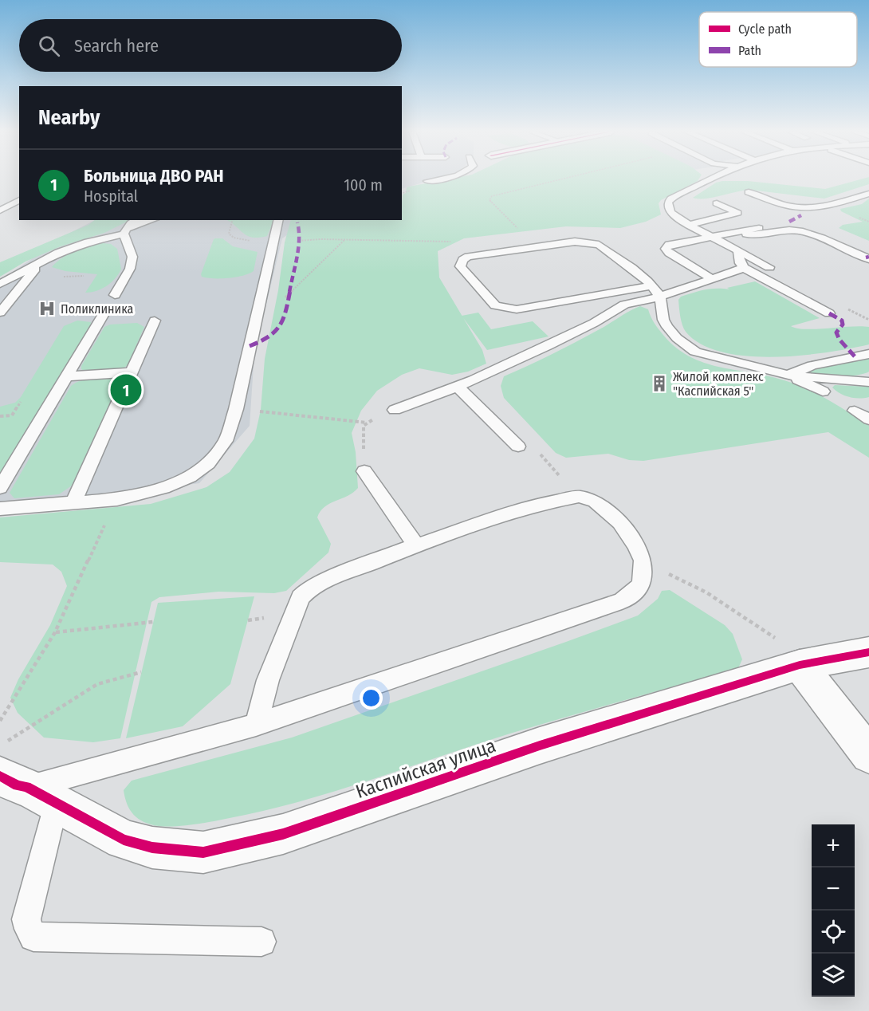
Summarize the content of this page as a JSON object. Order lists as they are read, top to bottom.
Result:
{
  "streets": {
    "street": ["Каспийская улица"]
  },
  "places": {
    "hospital": ["Поликлиника"],
    "building": ["Жилой комплекс \"Каспийская 5\""]
  },
  "legend": ["Cycle path", "Path"],
  "page": {
    "search": "Search here",
    "heading": "Nearby",
    "list": [
      {
        "mark": "1",
        "name": "Больница ДВО РАН",
        "note": "Hospital",
        "value": "100 m"
      }
    ],
    "pins": "1",
    "map_buttons": ["+", "−"]
  }
}
